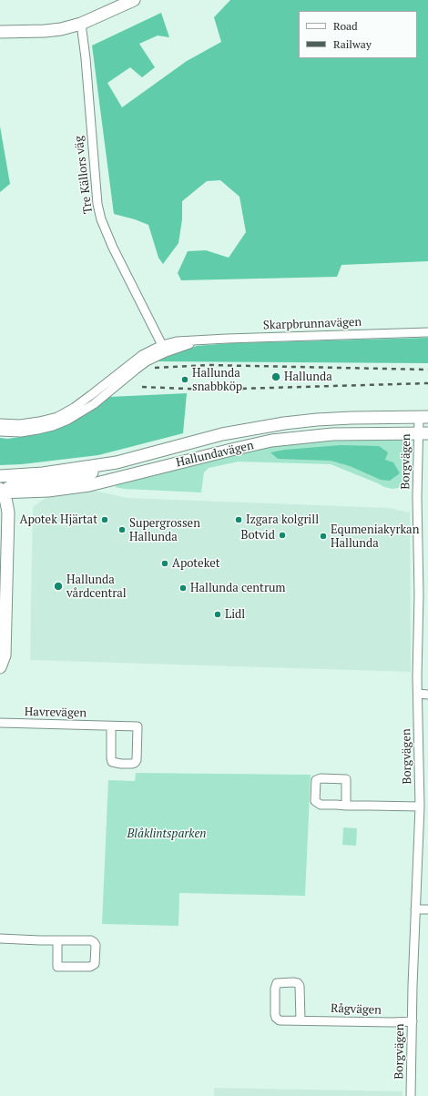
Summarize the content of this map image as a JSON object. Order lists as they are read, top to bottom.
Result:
{
  "streets": {
    "main road": ["Hallundavägen"],
    "street": [
      "Tre Källors väg",
      "Skarpbrunnavägen",
      "Borgvägen",
      "Havrevägen",
      "Rågvägen"
    ]
  },
  "crossings": [
    ["Tre Källors väg", "Skarpbrunnavägen"],
    ["Hallundavägen", "Borgvägen"],
    ["Borgvägen", "Rågvägen"]
  ],
  "parks": ["Blåklintsparken"],
  "places": [
    "Hallunda",
    "Hallunda snabbköp",
    "Apotek Hjärtat",
    "Izgara kolgrill",
    "Supergrossen Hallunda",
    "Botvid",
    "Equmeniakyrkan Hallunda",
    "Apoteket",
    "Hallunda vårdcentral",
    "Hallunda centrum",
    "Lidl"
  ],
  "legend": ["Road", "Railway"]
}
